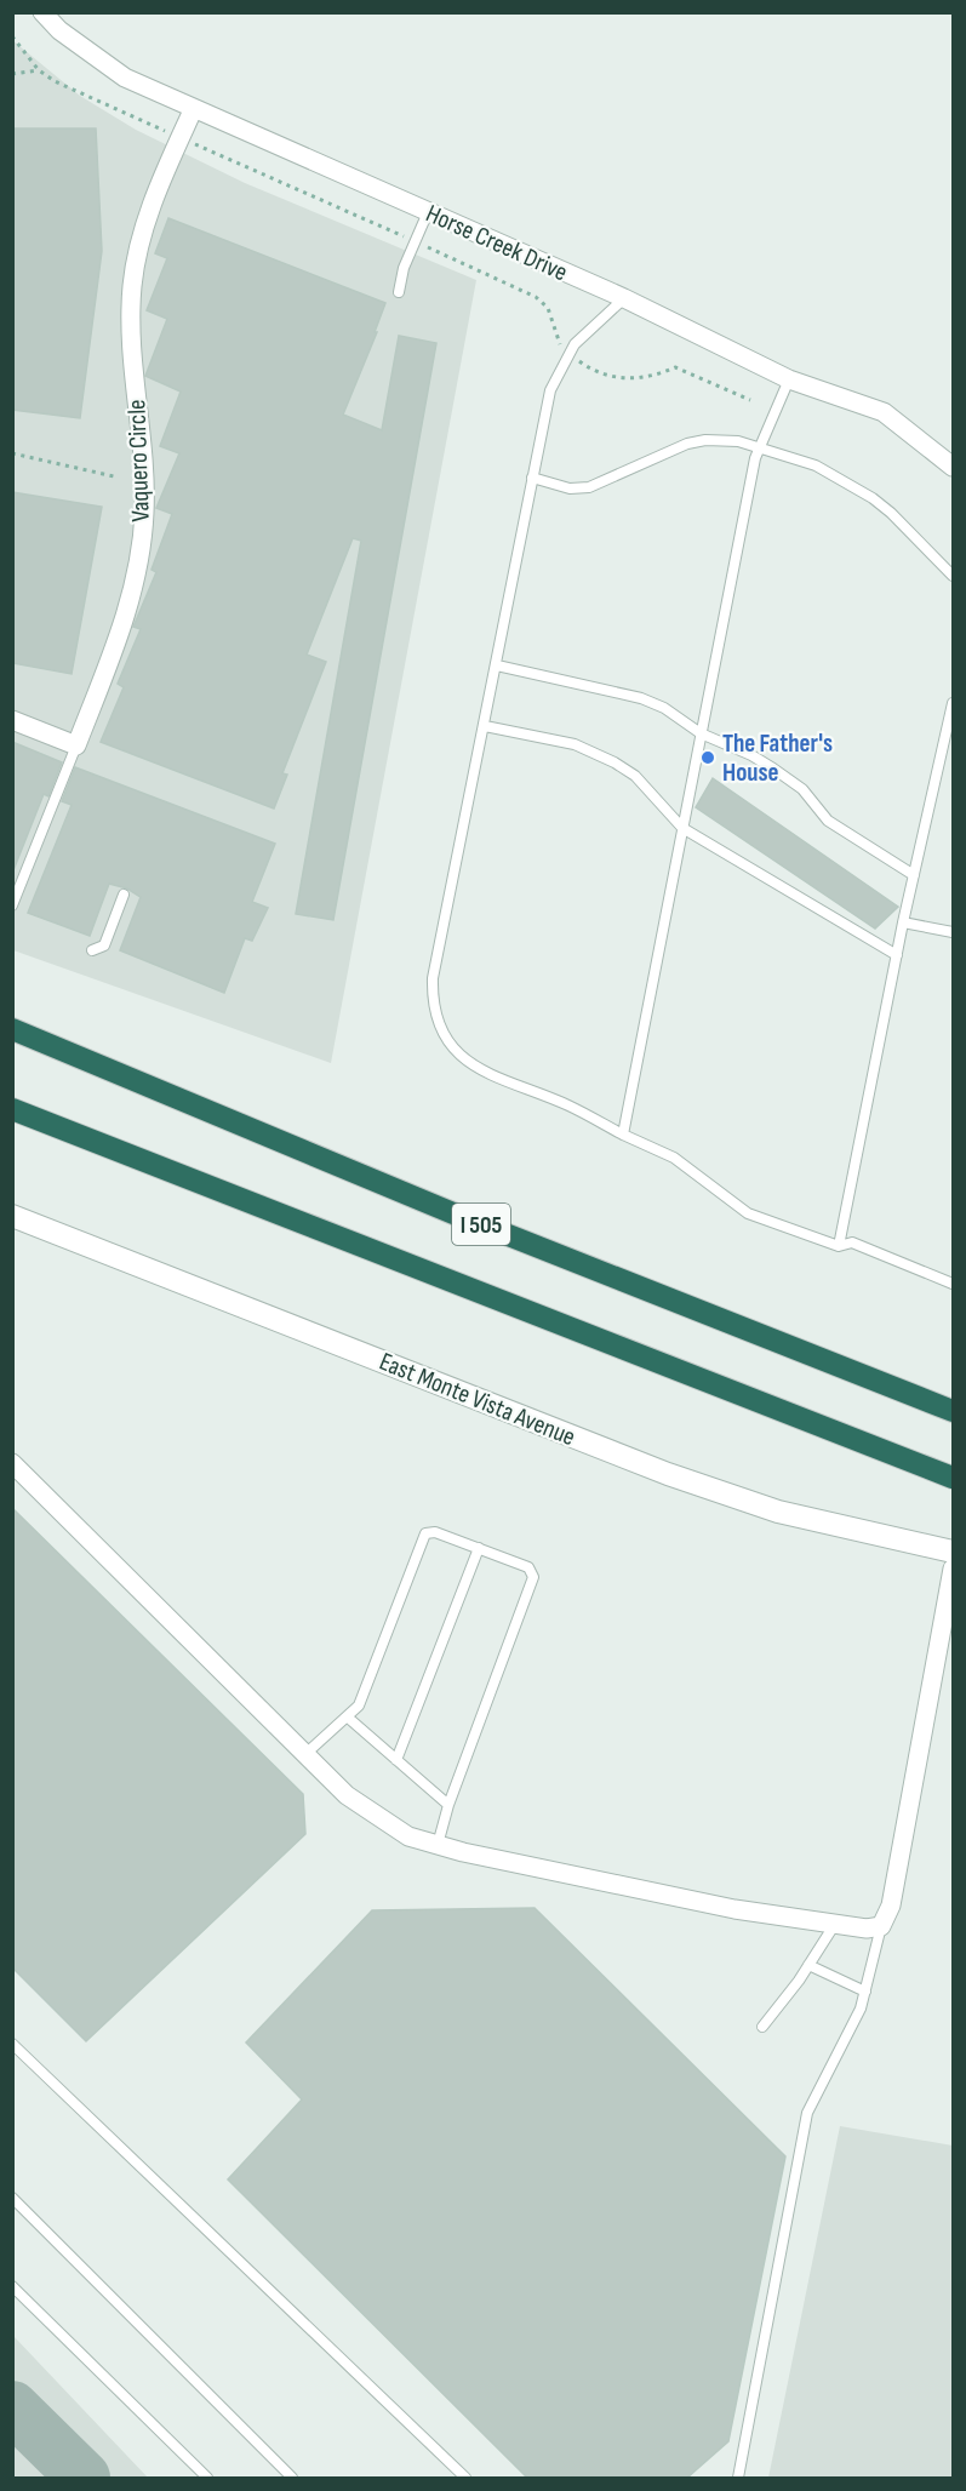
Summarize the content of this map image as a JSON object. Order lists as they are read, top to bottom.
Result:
{
  "streets": {
    "highway": ["I 505"],
    "street": ["Horse Creek Drive", "Vaquero Circle", "East Monte Vista Avenue"]
  },
  "crossings": [
    ["Horse Creek Drive", "Vaquero Circle"]
  ],
  "places": ["The Father's House"]
}
